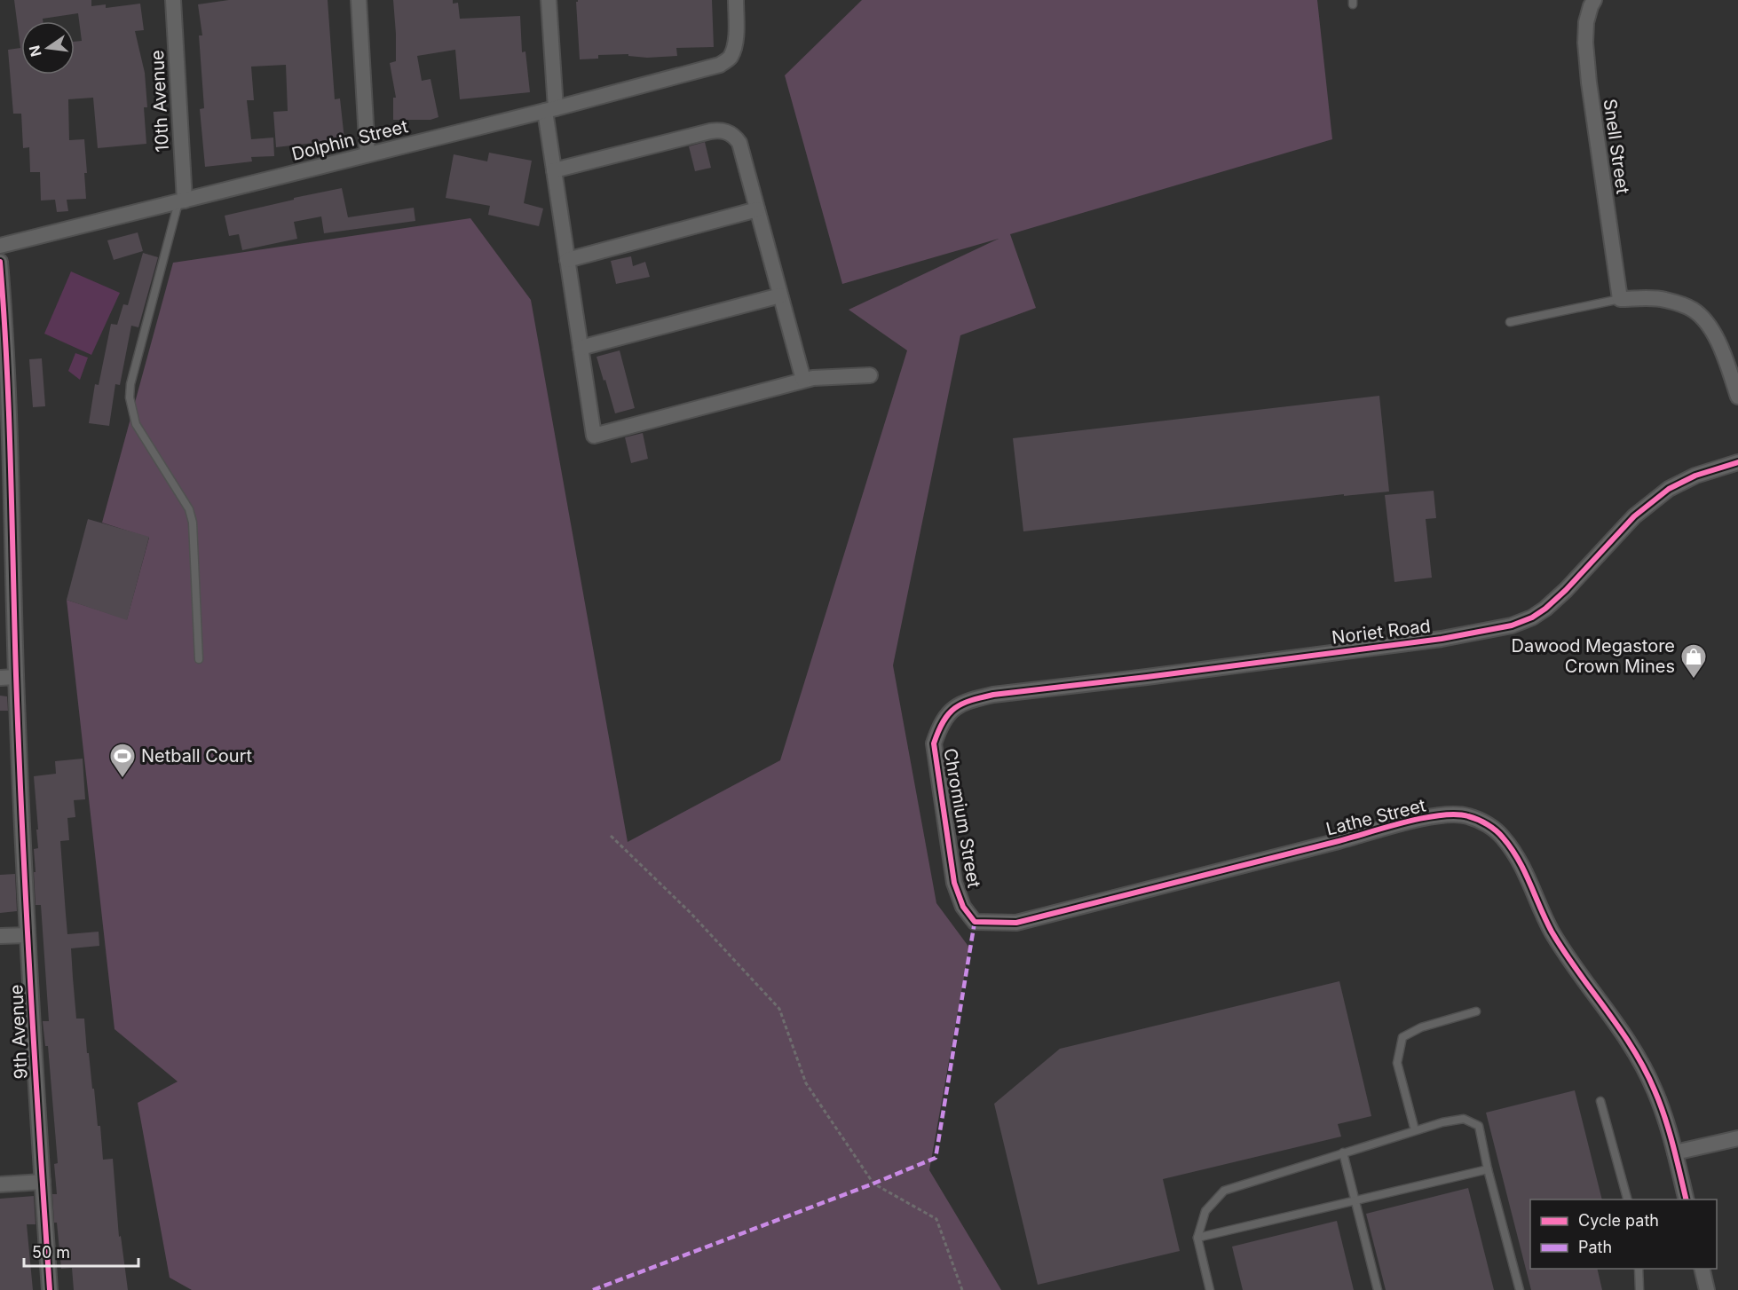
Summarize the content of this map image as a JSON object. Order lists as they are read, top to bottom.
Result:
{
  "streets": {
    "street": [
      "10th Avenue",
      "Dolphin Street",
      "Snell Street",
      "Noriet Road",
      "Lathe Street",
      "Chromium Street",
      "9th Avenue"
    ]
  },
  "crossings": [
    ["10th Avenue", "Dolphin Street"],
    ["Noriet Road", "Chromium Street"],
    ["Lathe Street", "Chromium Street"]
  ],
  "places": {
    "shop": ["Dawood Megastore Crown Mines"],
    "sports": ["Netball Court"]
  },
  "legend": ["Cycle path", "Path"],
  "scale_bar": "50 m",
  "north": "left"
}
